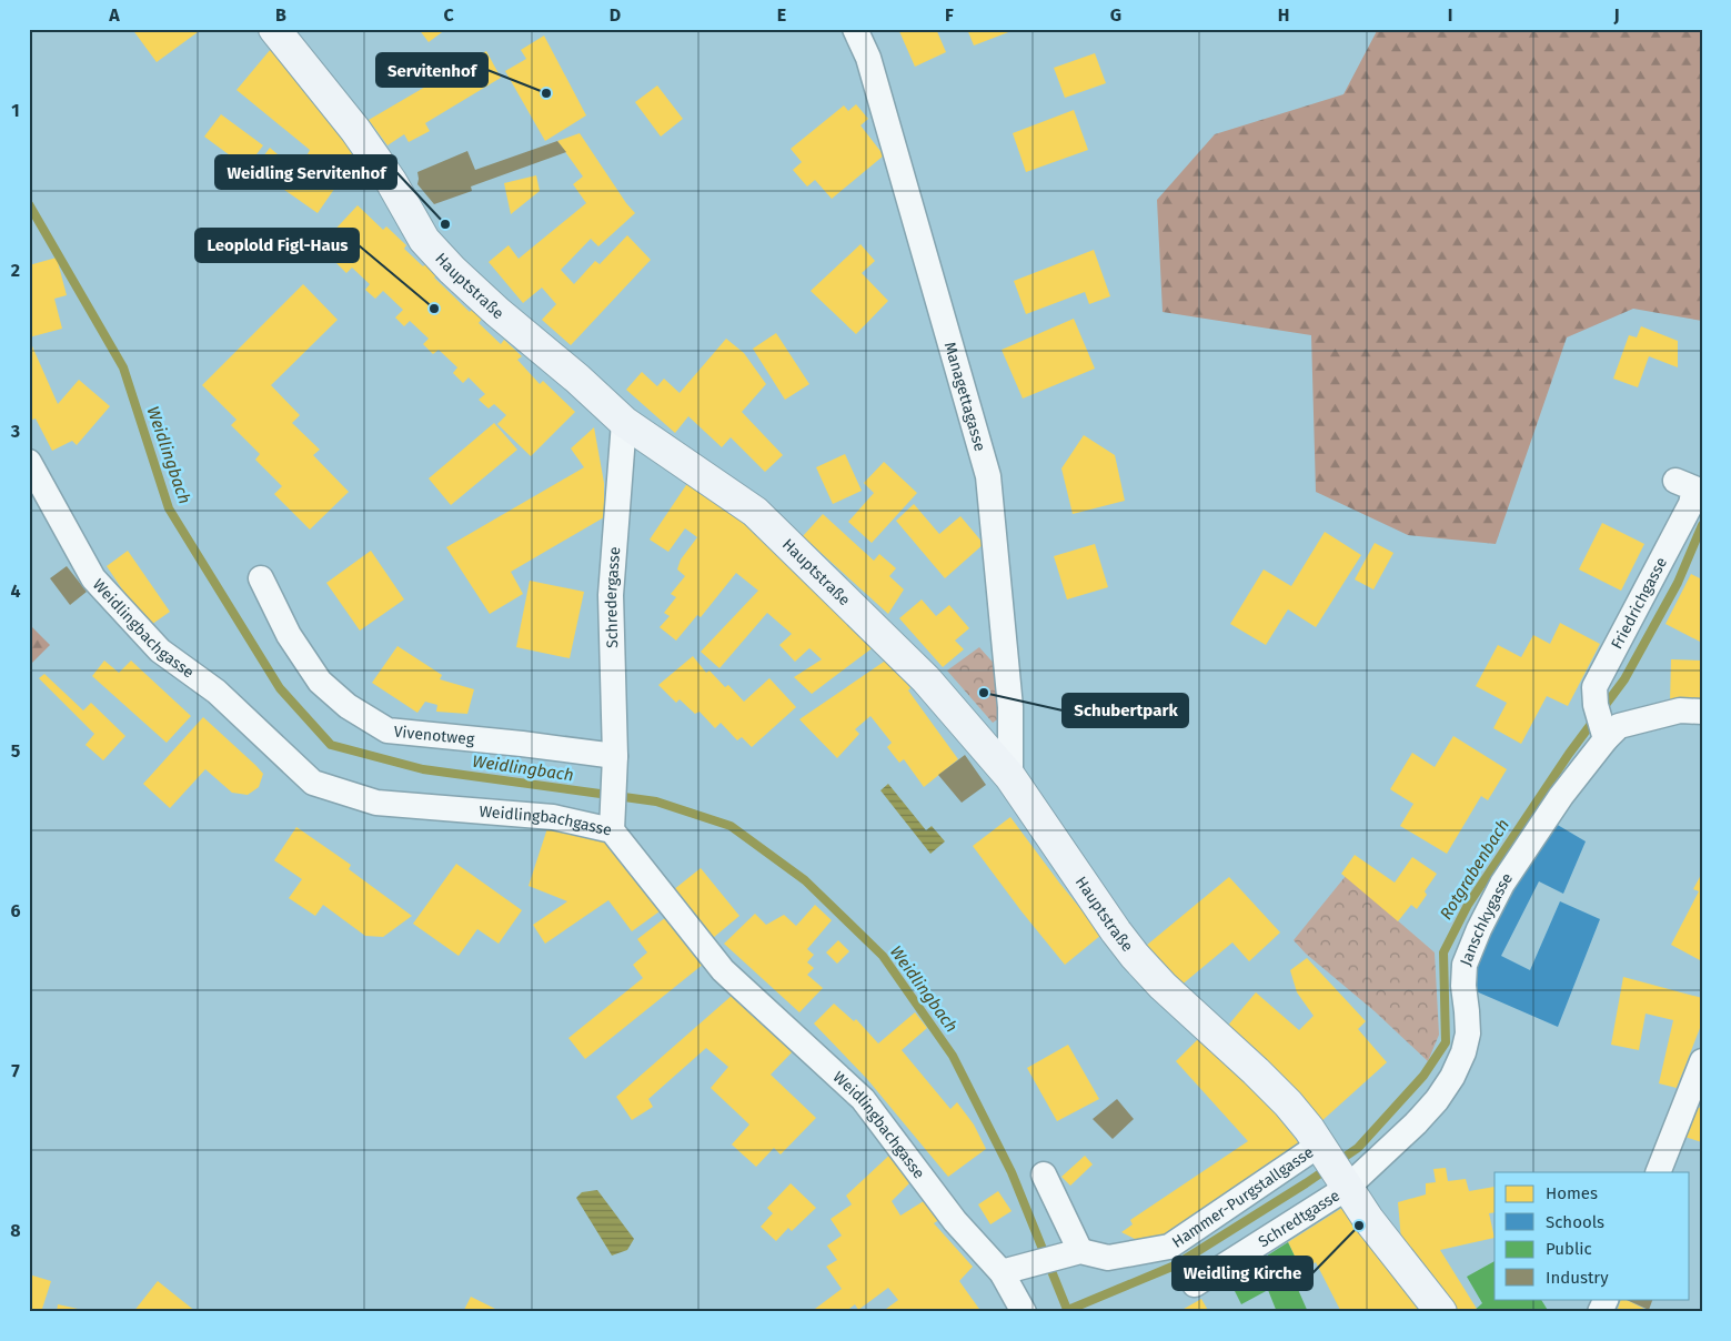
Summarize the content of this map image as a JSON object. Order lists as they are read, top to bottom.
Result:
{
  "streets": {
    "main road": ["Hauptstraße"],
    "street": [
      "Managettagasse",
      "Schredergasse",
      "Friedrichgasse",
      "Weidlingbachgasse",
      "Vivenotweg",
      "Janschkygasse",
      "Hammer-Purgstallgasse",
      "Schredtgasse"
    ]
  },
  "crossings": [
    ["Hauptstraße", "Managettagasse"],
    ["Hauptstraße", "Schredergasse"],
    ["Hauptstraße", "Janschkygasse"],
    ["Hauptstraße", "Hammer-Purgstallgasse"],
    ["Hauptstraße", "Schredtgasse"],
    ["Schredergasse", "Weidlingbachgasse"],
    ["Schredergasse", "Vivenotweg"],
    ["Friedrichgasse", "Janschkygasse"],
    ["Janschkygasse", "Hammer-Purgstallgasse"],
    ["Janschkygasse", "Schredtgasse"],
    ["Hammer-Purgstallgasse", "Schredtgasse"]
  ],
  "water": ["Weidlingbach", "Rotgrabenbach"],
  "places": [
    "Servitenhof",
    "Weidling Servitenhof",
    "Leoplold Figl-Haus",
    "Schubertpark",
    "Weidling Kirche"
  ],
  "legend": [
    "Homes",
    "Schools",
    "Public",
    "Industry"
  ],
  "grid": {
    "columns": [
      "A",
      "B",
      "C",
      "D",
      "E",
      "F",
      "G",
      "H",
      "I",
      "J"
    ],
    "rows": [
      "1",
      "2",
      "3",
      "4",
      "5",
      "6",
      "7",
      "8"
    ]
  }
}
